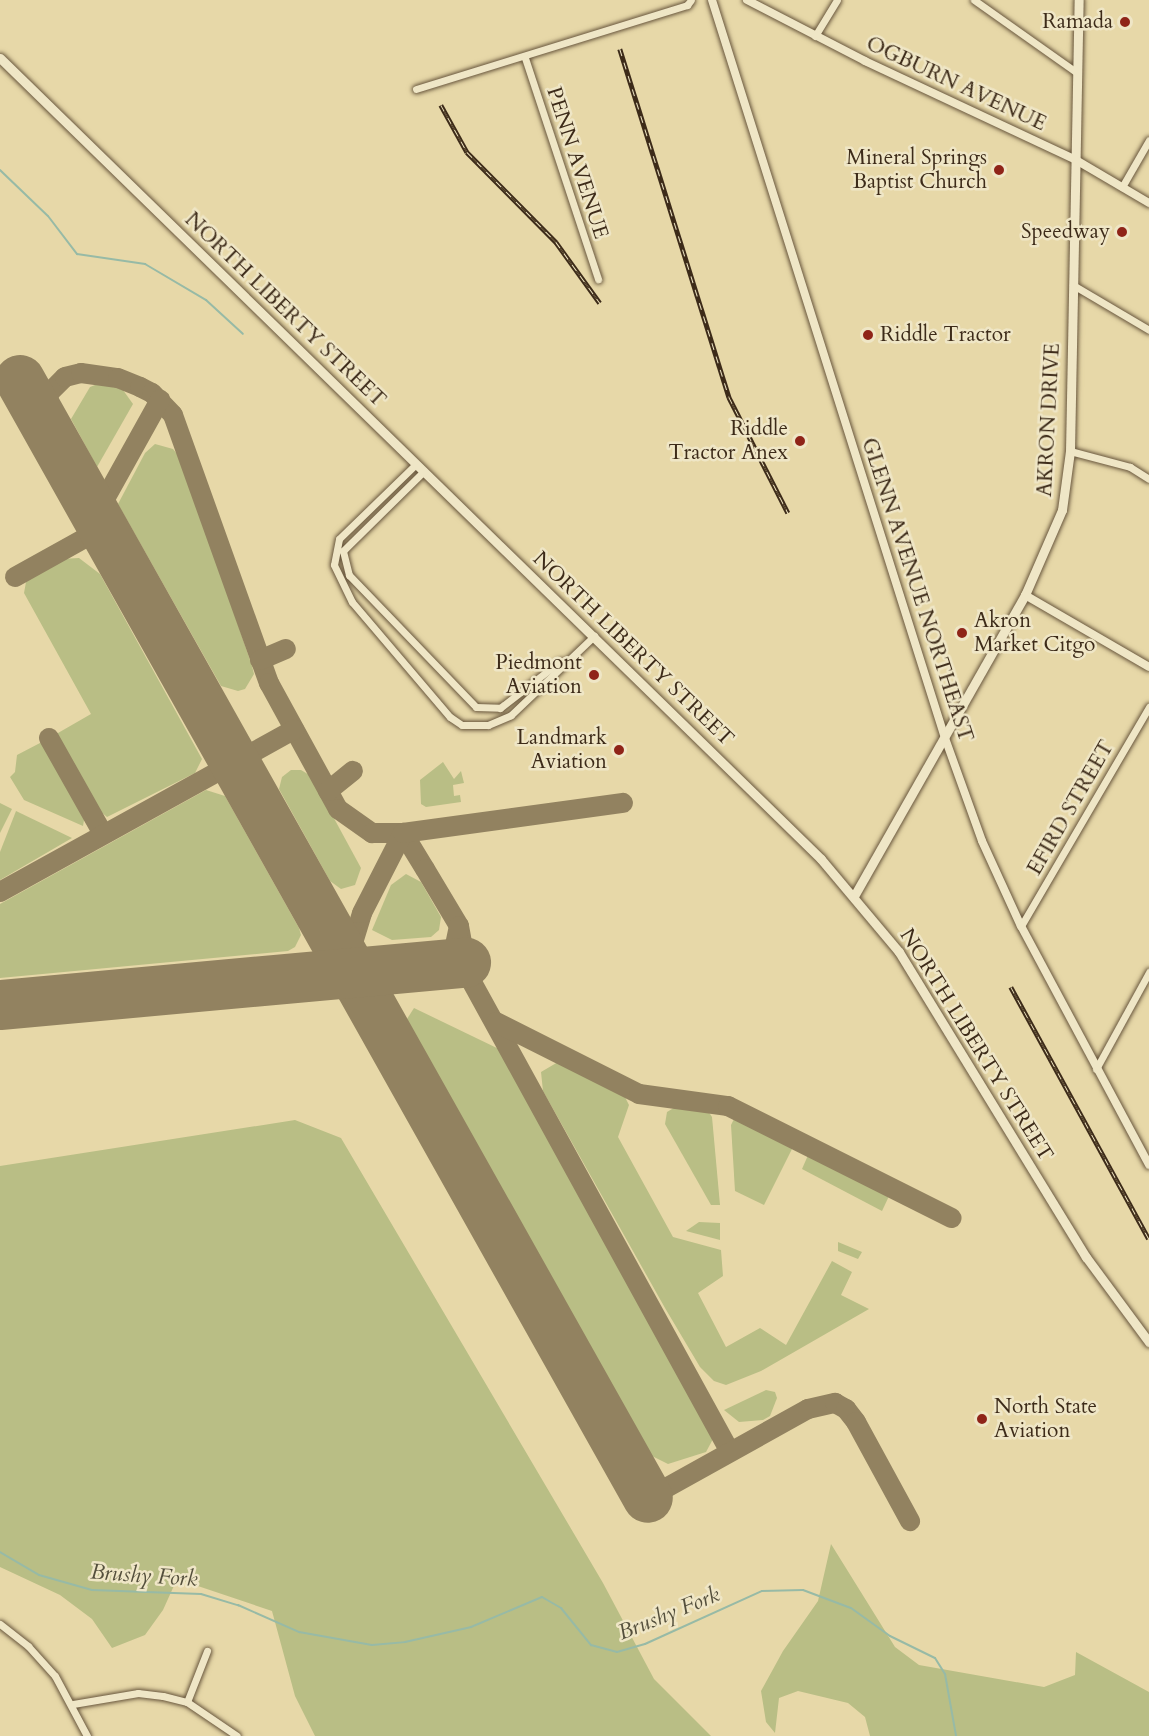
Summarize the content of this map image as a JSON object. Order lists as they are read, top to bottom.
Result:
{
  "streets": {
    "main road": ["NORTH LIBERTY STREET", "AKRON DRIVE"],
    "street": [
      "OGBURN AVENUE",
      "PENN AVENUE",
      "GLENN AVENUE NORTHEAST",
      "EFIRD STREET"
    ]
  },
  "crossings": [
    ["OGBURN AVENUE", "AKRON DRIVE"],
    ["NORTH LIBERTY STREET", "AKRON DRIVE"],
    ["AKRON DRIVE", "GLENN AVENUE NORTHEAST"],
    ["GLENN AVENUE NORTHEAST", "EFIRD STREET"]
  ],
  "water": ["Brushy Fork"],
  "places": [
    "Ramada",
    "Mineral Springs Baptist Church",
    "Speedway",
    "Riddle Tractor",
    "Riddle Tractor Anex",
    "Akron Market Citgo",
    "Piedmont Aviation",
    "Landmark Aviation",
    "North State Aviation"
  ]
}
